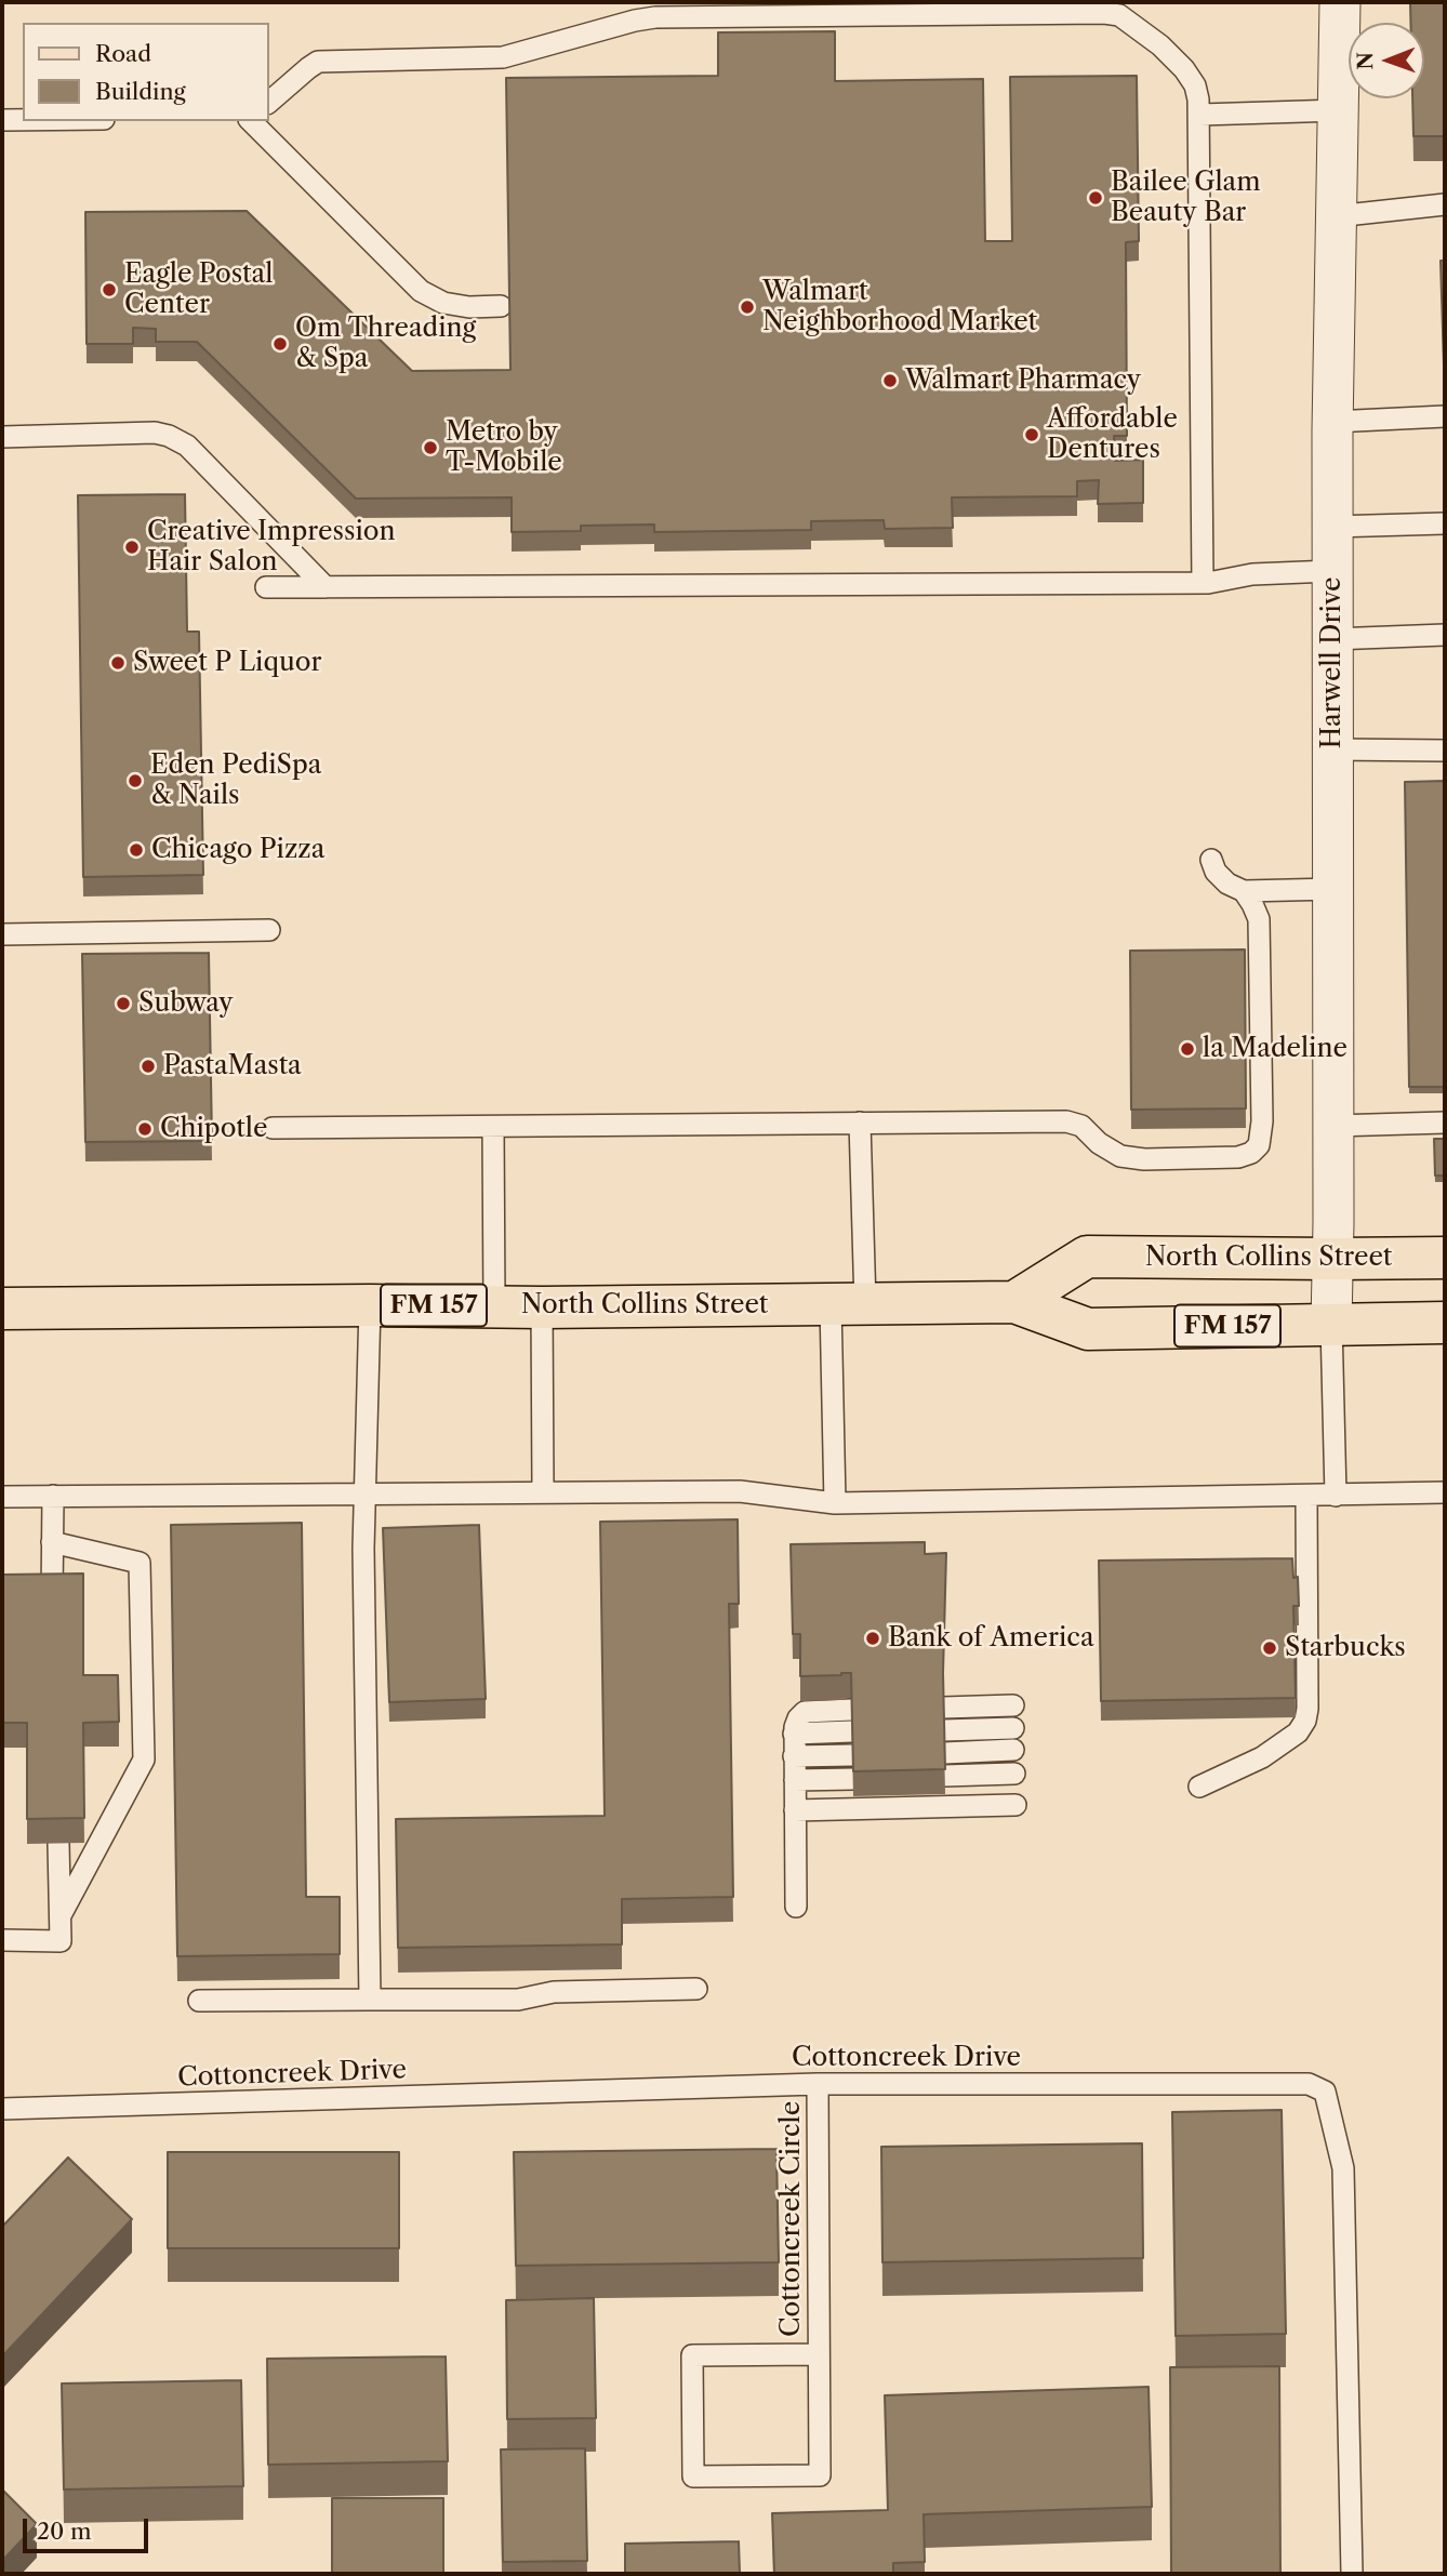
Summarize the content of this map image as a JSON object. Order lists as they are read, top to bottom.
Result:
{
  "streets": {
    "main road": ["North Collins Street", "FM 157"],
    "street": ["Harwell Drive"],
    "lane": ["Cottoncreek Drive", "Cottoncreek Circle"]
  },
  "crossings": [
    ["Harwell Drive", "North Collins Street"],
    ["Cottoncreek Drive", "Cottoncreek Circle"]
  ],
  "places": [
    "Bailee Glam Beauty Bar",
    "Eagle Postal Center",
    "Walmart Neighborhood Market",
    "Om Threading & Spa",
    "Walmart Pharmacy",
    "Affordable Dentures",
    "Metro by T-Mobile",
    "Creative Impression Hair Salon",
    "Sweet P Liquor",
    "Eden PediSpa & Nails",
    "Chicago Pizza",
    "Subway",
    "la Madeline",
    "PastaMasta",
    "Chipotle",
    "Bank of America",
    "Starbucks"
  ],
  "legend": ["Road", "Building"],
  "scale_bar": "20 m",
  "north": "left"
}
